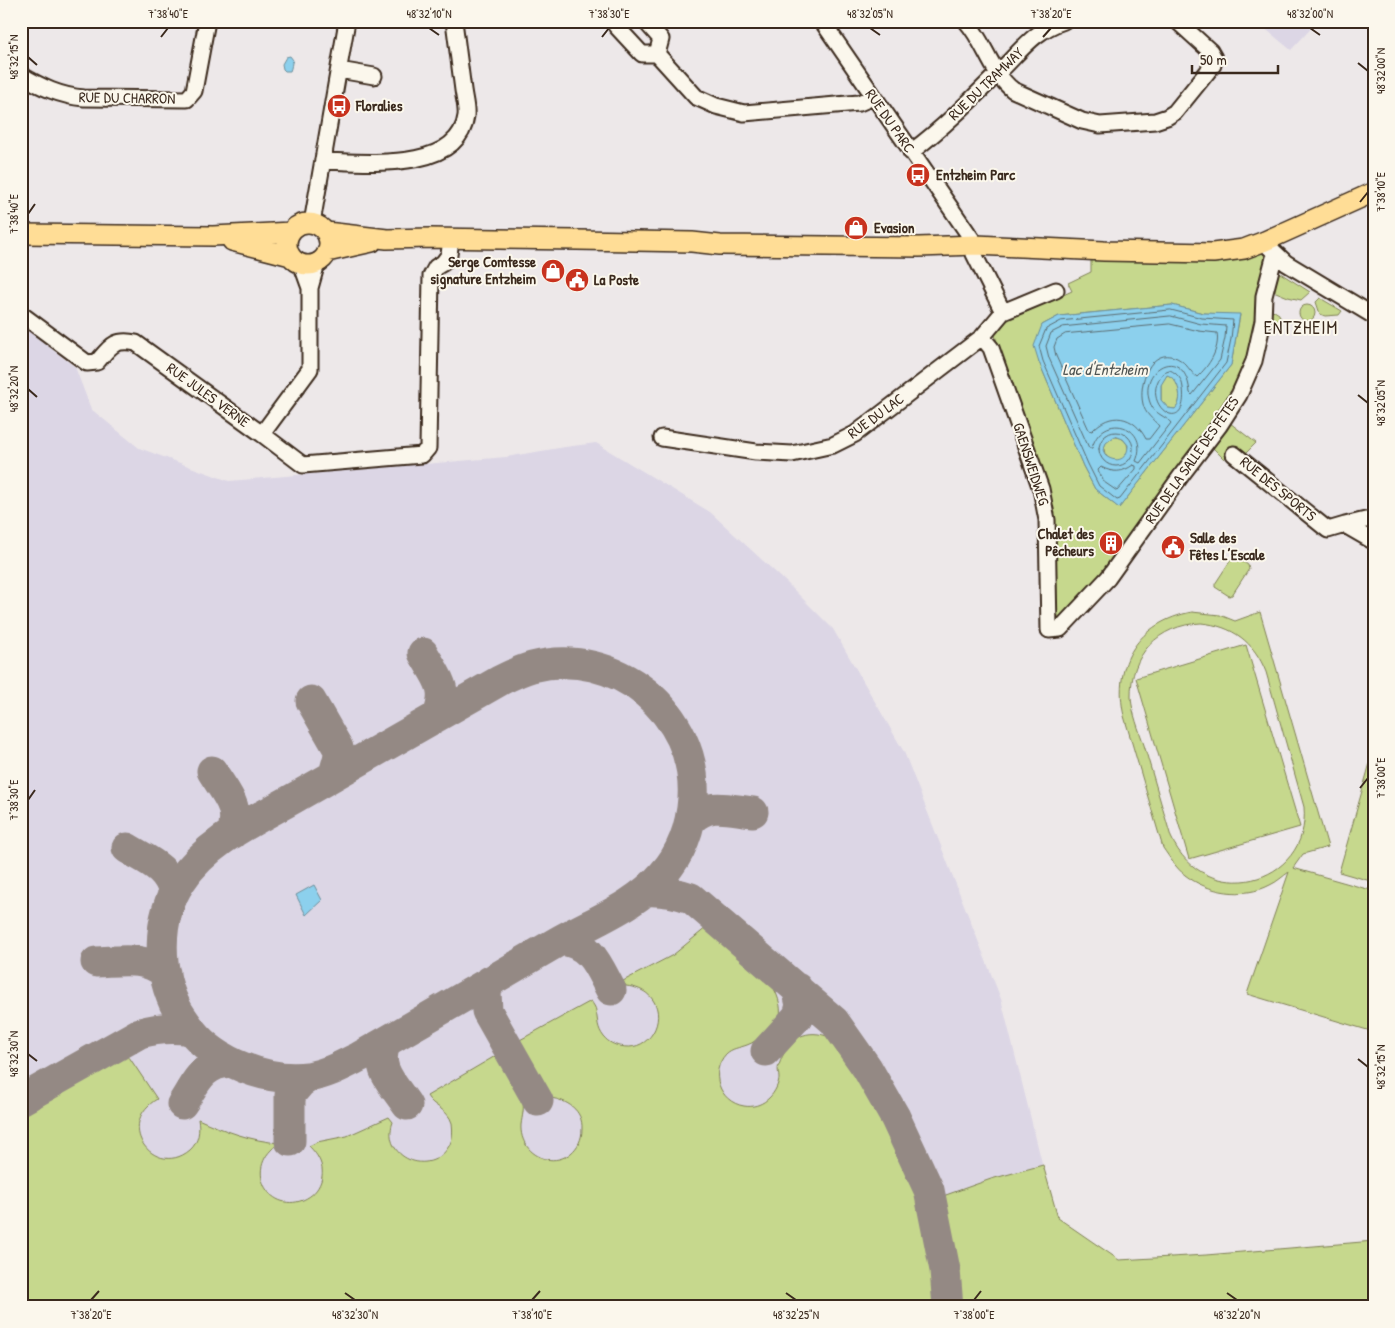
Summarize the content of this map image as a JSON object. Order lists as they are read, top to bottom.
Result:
{
  "streets": {
    "street": [
      "RUE DU TRAMWAY",
      "RUE DU CHARRON",
      "RUE DU PARC",
      "RUE JULES VERNE",
      "RUE DU LAC",
      "RUE DE LA SALLE DES FÊTES",
      "GAENSWEIDWEG",
      "RUE DES SPORTS"
    ]
  },
  "crossings": [
    ["RUE DU TRAMWAY", "RUE DU PARC"],
    ["RUE DU LAC", "GAENSWEIDWEG"],
    ["RUE DE LA SALLE DES FÊTES", "GAENSWEIDWEG"]
  ],
  "districts": ["ENTZHEIM"],
  "water": ["Lac d'Entzheim"],
  "places": {
    "bus stop": ["Floralies", "Entzheim Parc"],
    "shop": ["Evasion", "Serge Comtesse signature Entzheim"],
    "public building": ["La Poste", "Salle des Fêtes L’Escale"],
    "building": ["Chalet des Pêcheurs"]
  },
  "scale_bar": "50 m",
  "coordinates": [
    "7°38'40\"E",
    "48°32'10\"N",
    "7°38'30\"E",
    "48°32'05\"N",
    "7°38'20\"E",
    "48°32'00\"N",
    "48°32'15\"N",
    "7°38'10\"E",
    "48°32'20\"N",
    "7°38'00\"E",
    "48°32'30\"N",
    "48°32'25\"N"
  ]
}
